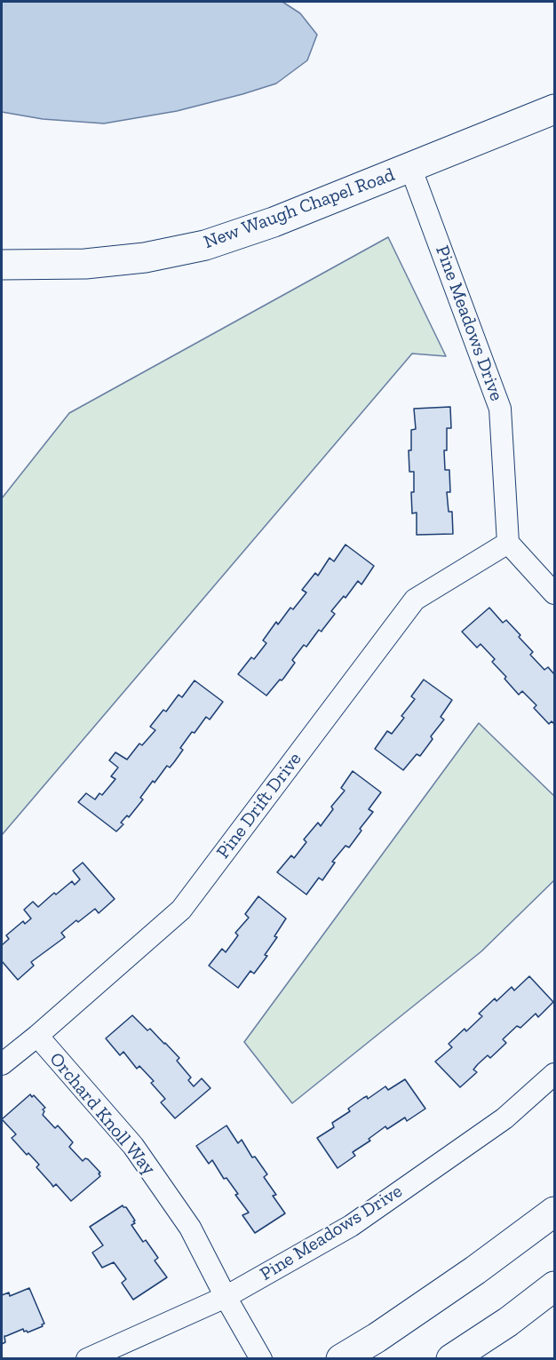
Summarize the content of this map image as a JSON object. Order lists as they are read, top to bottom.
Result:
{
  "streets": {
    "street": [
      "New Waugh Chapel Road",
      "Pine Meadows Drive",
      "Pine Drift Drive",
      "Orchard Knoll Way"
    ]
  },
  "crossings": [
    ["New Waugh Chapel Road", "Pine Meadows Drive"],
    ["Pine Meadows Drive", "Pine Drift Drive"],
    ["Pine Meadows Drive", "Orchard Knoll Way"],
    ["Pine Drift Drive", "Orchard Knoll Way"]
  ]
}
